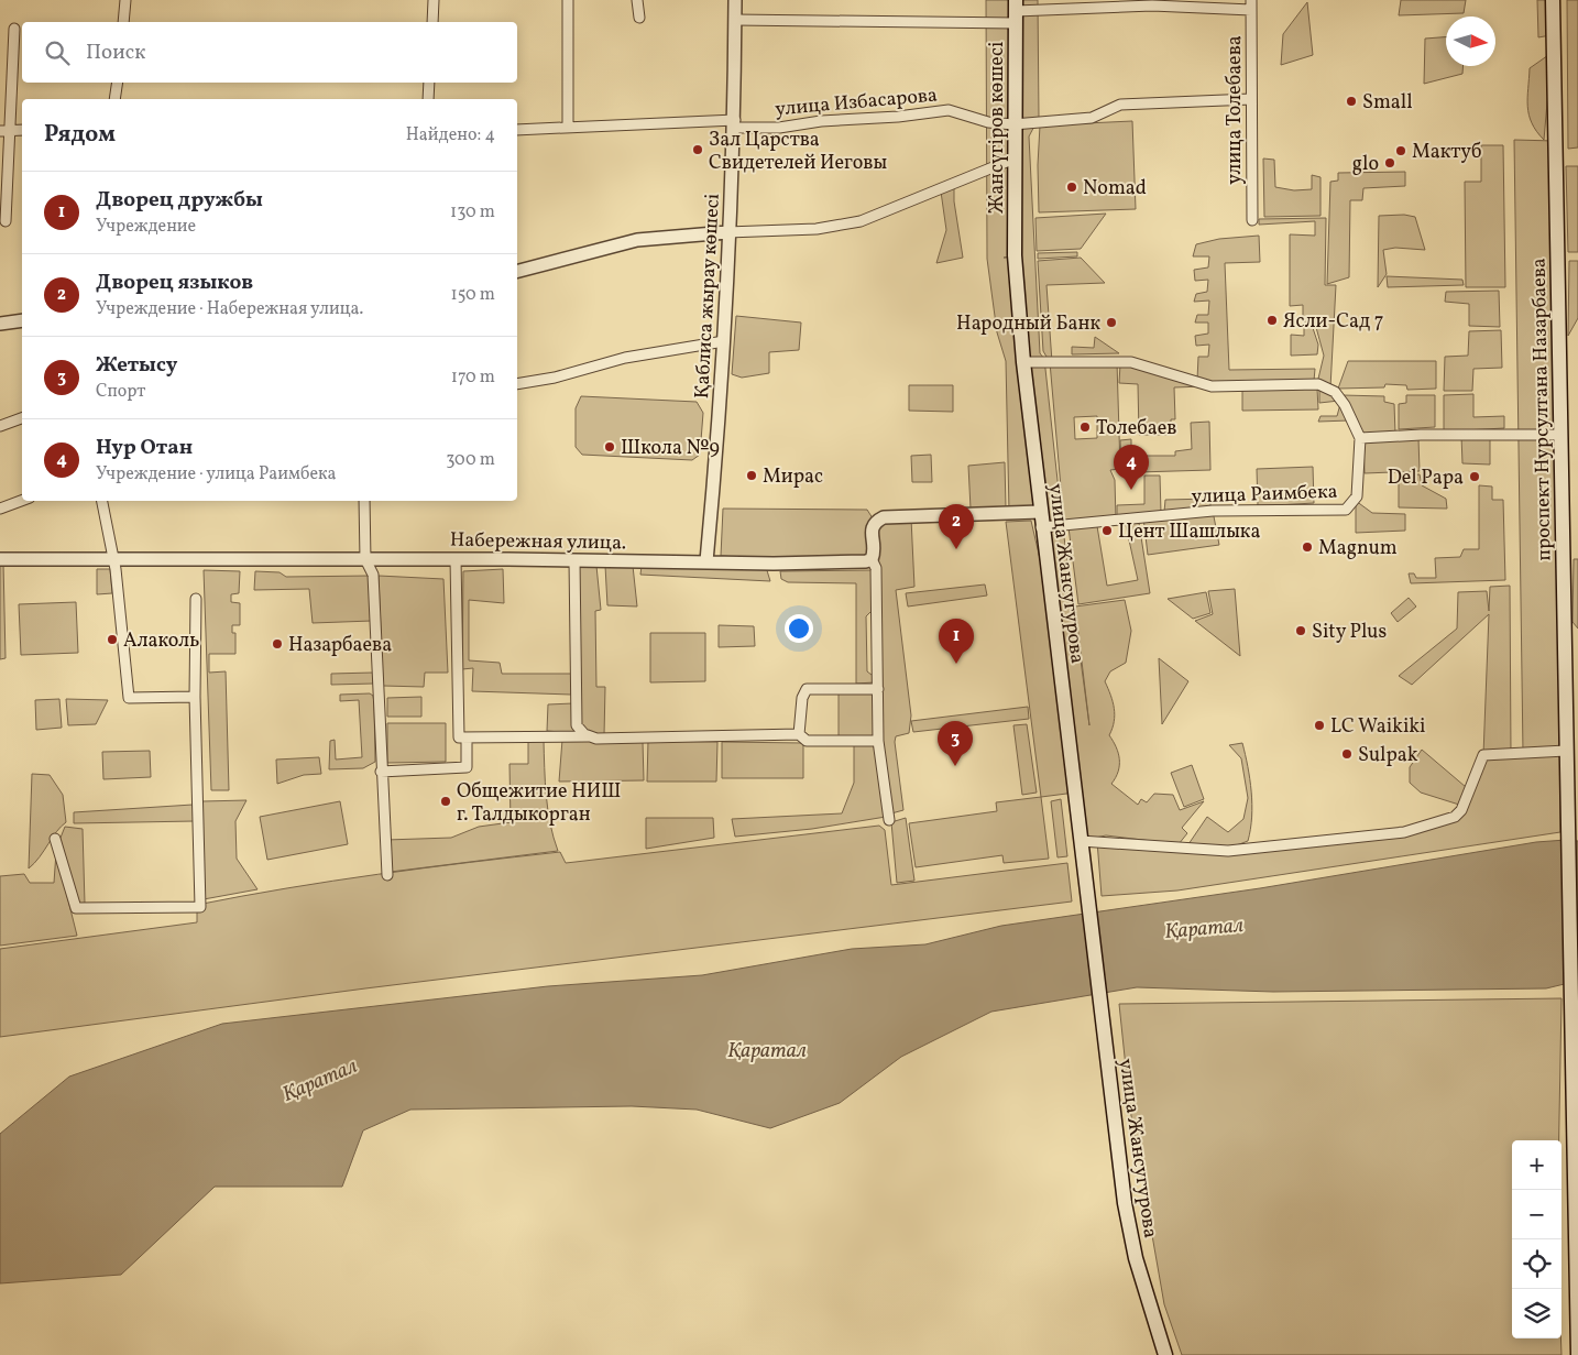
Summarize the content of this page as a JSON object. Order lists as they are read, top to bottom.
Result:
{
  "streets": {
    "main road": ["Жансүгіров көшесі", "проспект Нурсултана Назарбаева", "улица Жансугурова"],
    "street": [
      "улица Избасарова",
      "улица Толебаева",
      "Қаблиса жырау көшесі",
      "улица Раимбека",
      "Набережная улица."
    ]
  },
  "crossings": [
    ["улица Избасарова", "улица Толебаева"],
    ["улица Избасарова", "Жансүгіров көшесі"],
    ["улица Избасарова", "Қаблиса жырау көшесі"],
    ["Жансүгіров көшесі", "улица Жансугурова"],
    ["Қаблиса жырау көшесі", "Набережная улица."],
    ["улица Раимбека", "улица Жансугурова"]
  ],
  "water": ["Қаратал"],
  "places": [
    "Small",
    "Зал Царства Свидетелей Иеговы",
    "Мактуб",
    "glo",
    "Nomad",
    "Ясли-Сад 7",
    "Народный Банк",
    "Толебаев",
    "Школа №9",
    "Мирас",
    "Del Papa",
    "Цент Шашлыка",
    "Magnum",
    "Sity Plus",
    "Алаколь",
    "Назарбаева",
    "LC Waikiki",
    "Sulpak",
    "Общежитие НИШ г. Талдыкорган"
  ],
  "north": "right",
  "page": {
    "search": "Поиск",
    "heading": ["Рядом", "Найдено: 4"],
    "list": [
      {
        "mark": "1",
        "name": "Дворец дружбы",
        "note": "Учреждение",
        "value": "130 m"
      },
      {
        "mark": "2",
        "name": "Дворец языков",
        "note": "Учреждение · Набережная улица.",
        "value": "150 m"
      },
      {
        "mark": "3",
        "name": "Жетысу",
        "note": "Спорт",
        "value": "170 m"
      },
      {
        "mark": "4",
        "name": "Нур Отан",
        "note": "Учреждение · улица Раимбека",
        "value": "300 m"
      }
    ],
    "pins": [
      "4",
      "2",
      "1",
      "3"
    ],
    "map_buttons": ["+", "−"]
  }
}
